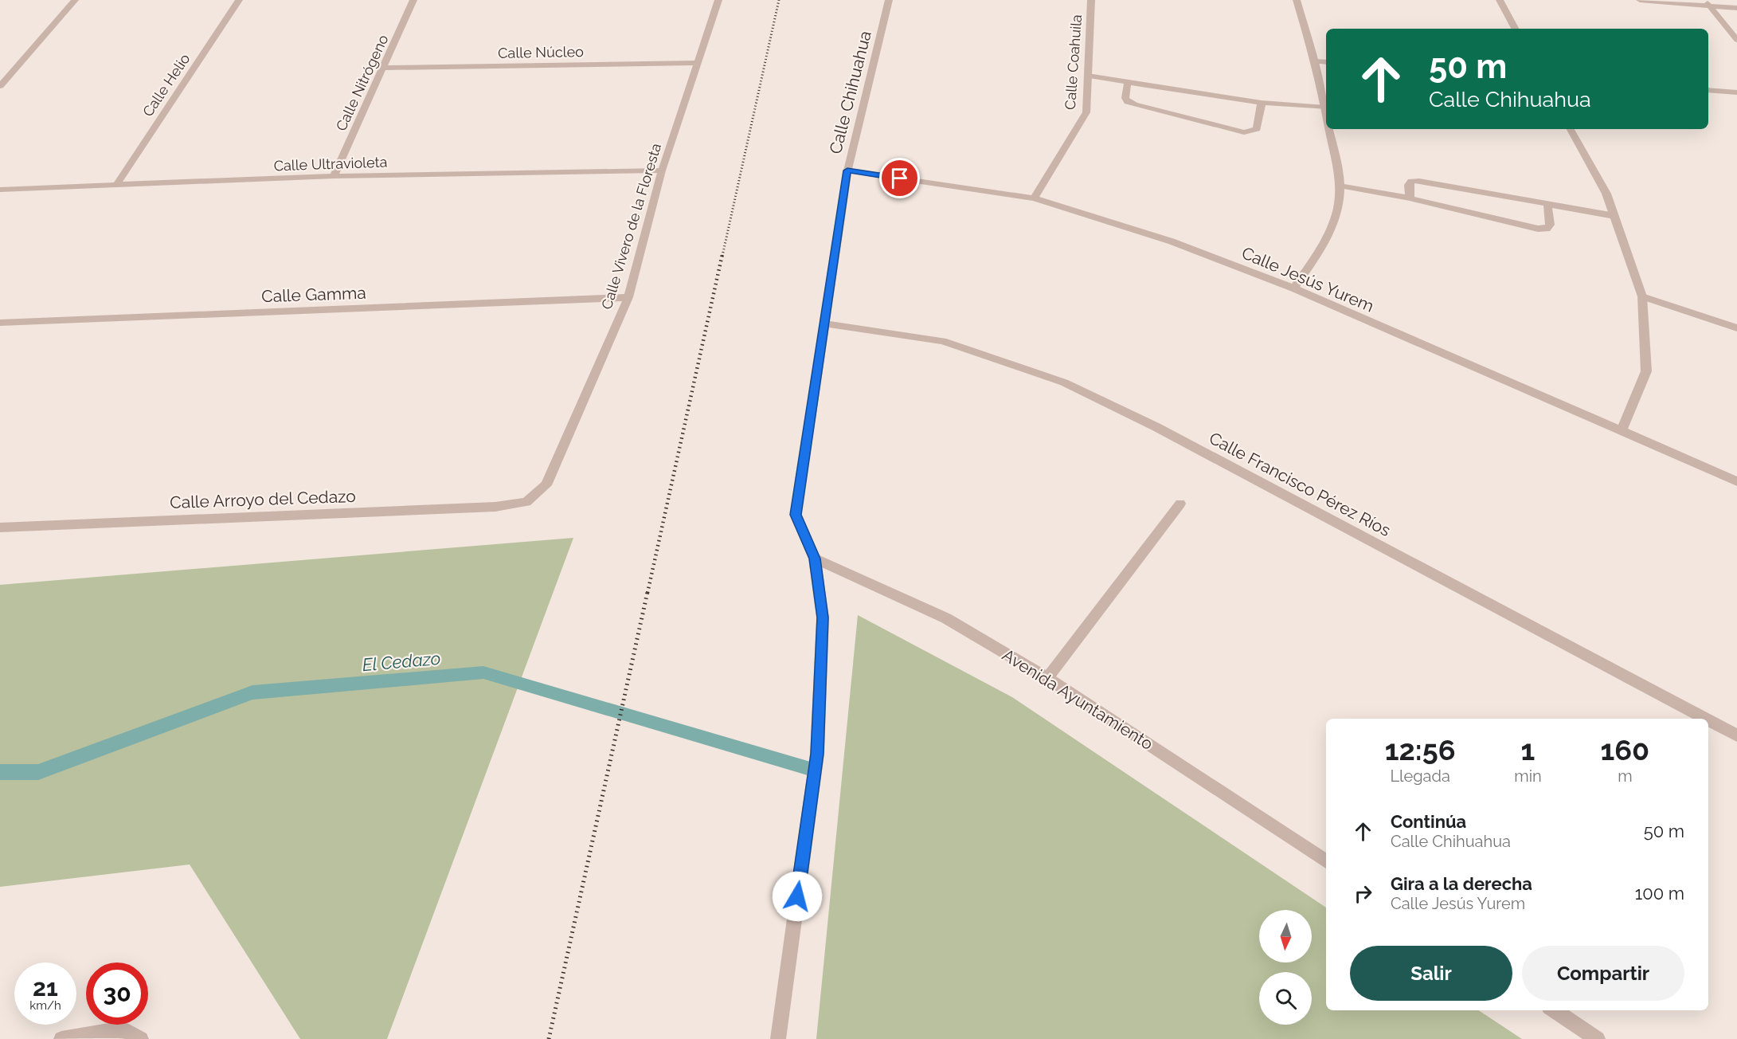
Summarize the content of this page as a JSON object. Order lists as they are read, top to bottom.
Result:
{
  "streets": {
    "street": [
      "Calle Núcleo",
      "Calle Coahuila",
      "Calle Nitrógeno",
      "Calle Helio",
      "Calle Chihuahua",
      "Calle Ultravioleta",
      "Calle Vivero de la Floresta",
      "Calle Jesús Yurem",
      "Calle Gamma",
      "Calle Francisco Pérez Ríos",
      "Calle Arroyo del Cedazo",
      "Avenida Ayuntamiento"
    ]
  },
  "crossings": [
    ["Calle Núcleo", "Calle Nitrógeno"],
    ["Calle Núcleo", "Calle Vivero de la Floresta"],
    ["Calle Coahuila", "Calle Jesús Yurem"],
    ["Calle Nitrógeno", "Calle Ultravioleta"],
    ["Calle Helio", "Calle Ultravioleta"],
    ["Calle Chihuahua", "Calle Jesús Yurem"],
    ["Calle Chihuahua", "Calle Francisco Pérez Ríos"],
    ["Calle Chihuahua", "Avenida Ayuntamiento"],
    ["Calle Ultravioleta", "Calle Vivero de la Floresta"],
    ["Calle Vivero de la Floresta", "Calle Gamma"],
    ["Calle Vivero de la Floresta", "Calle Arroyo del Cedazo"]
  ],
  "water": ["El Cedazo"],
  "north": "bottom",
  "page": {
    "turn": ["50 m", "Calle Chihuahua"],
    "eta": [
      "12:56",
      "Llegada",
      "1",
      "min",
      "160",
      "m"
    ],
    "list": [
      {
        "name": "Continúa",
        "note": "Calle Chihuahua",
        "value": "50 m"
      },
      {
        "name": "Gira a la derecha",
        "note": "Calle Jesús Yurem",
        "value": "100 m"
      }
    ],
    "buttons": ["Salir", "Compartir"],
    "speed": "21 km/h",
    "limit": "30"
  }
}
